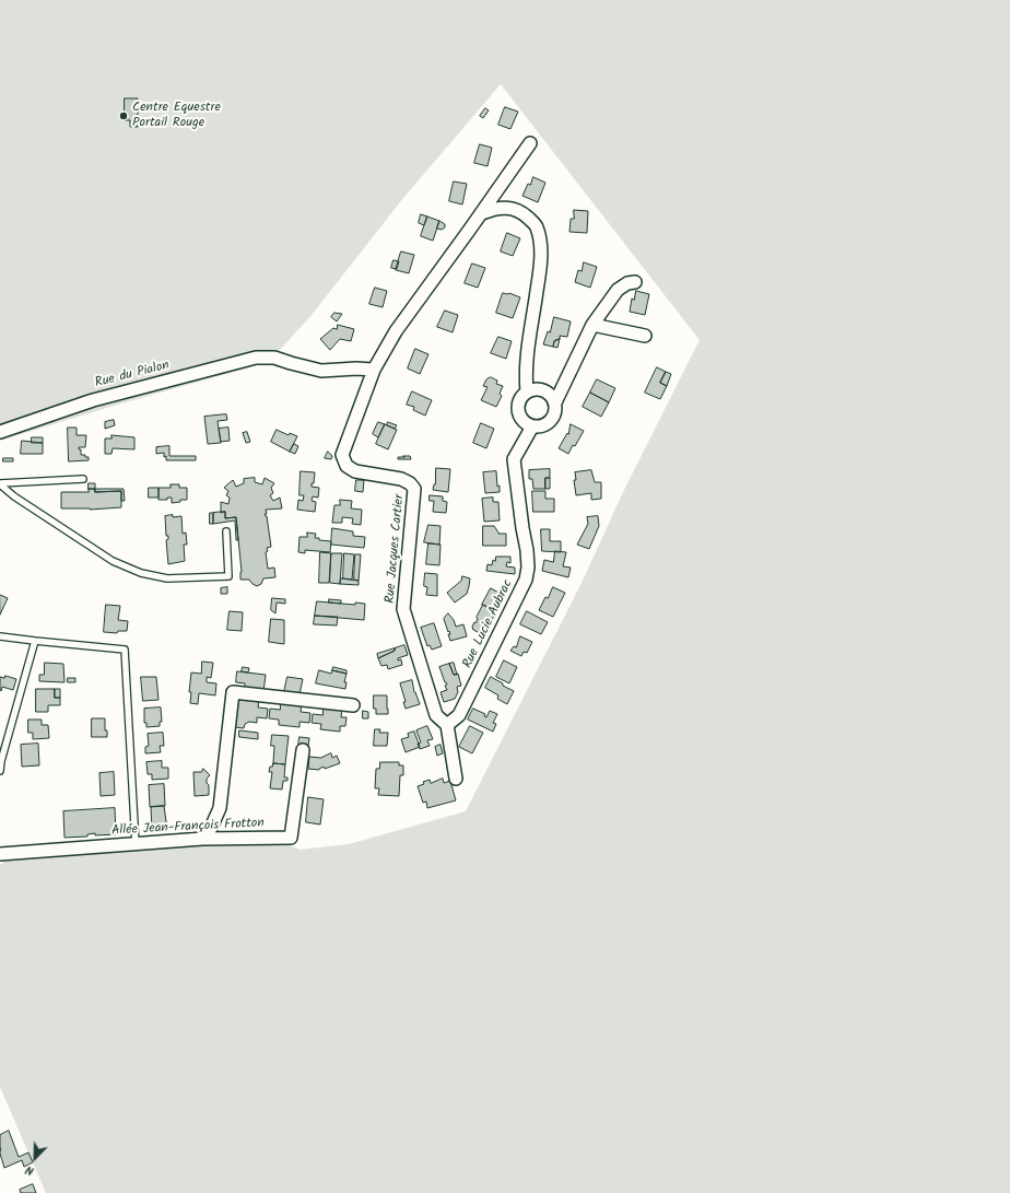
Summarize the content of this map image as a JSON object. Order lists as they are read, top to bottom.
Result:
{
  "streets": {
    "street": [
      "Rue du Pialon",
      "Rue Jacques Cartier",
      "Rue Lucie Aubrac",
      "Allée Jean-François Frotton"
    ]
  },
  "crossings": [
    ["Rue du Pialon", "Rue Jacques Cartier"],
    ["Rue Jacques Cartier", "Rue Lucie Aubrac"]
  ],
  "places": ["Centre Equestre Portail Rouge"],
  "north": "bottom left"
}
